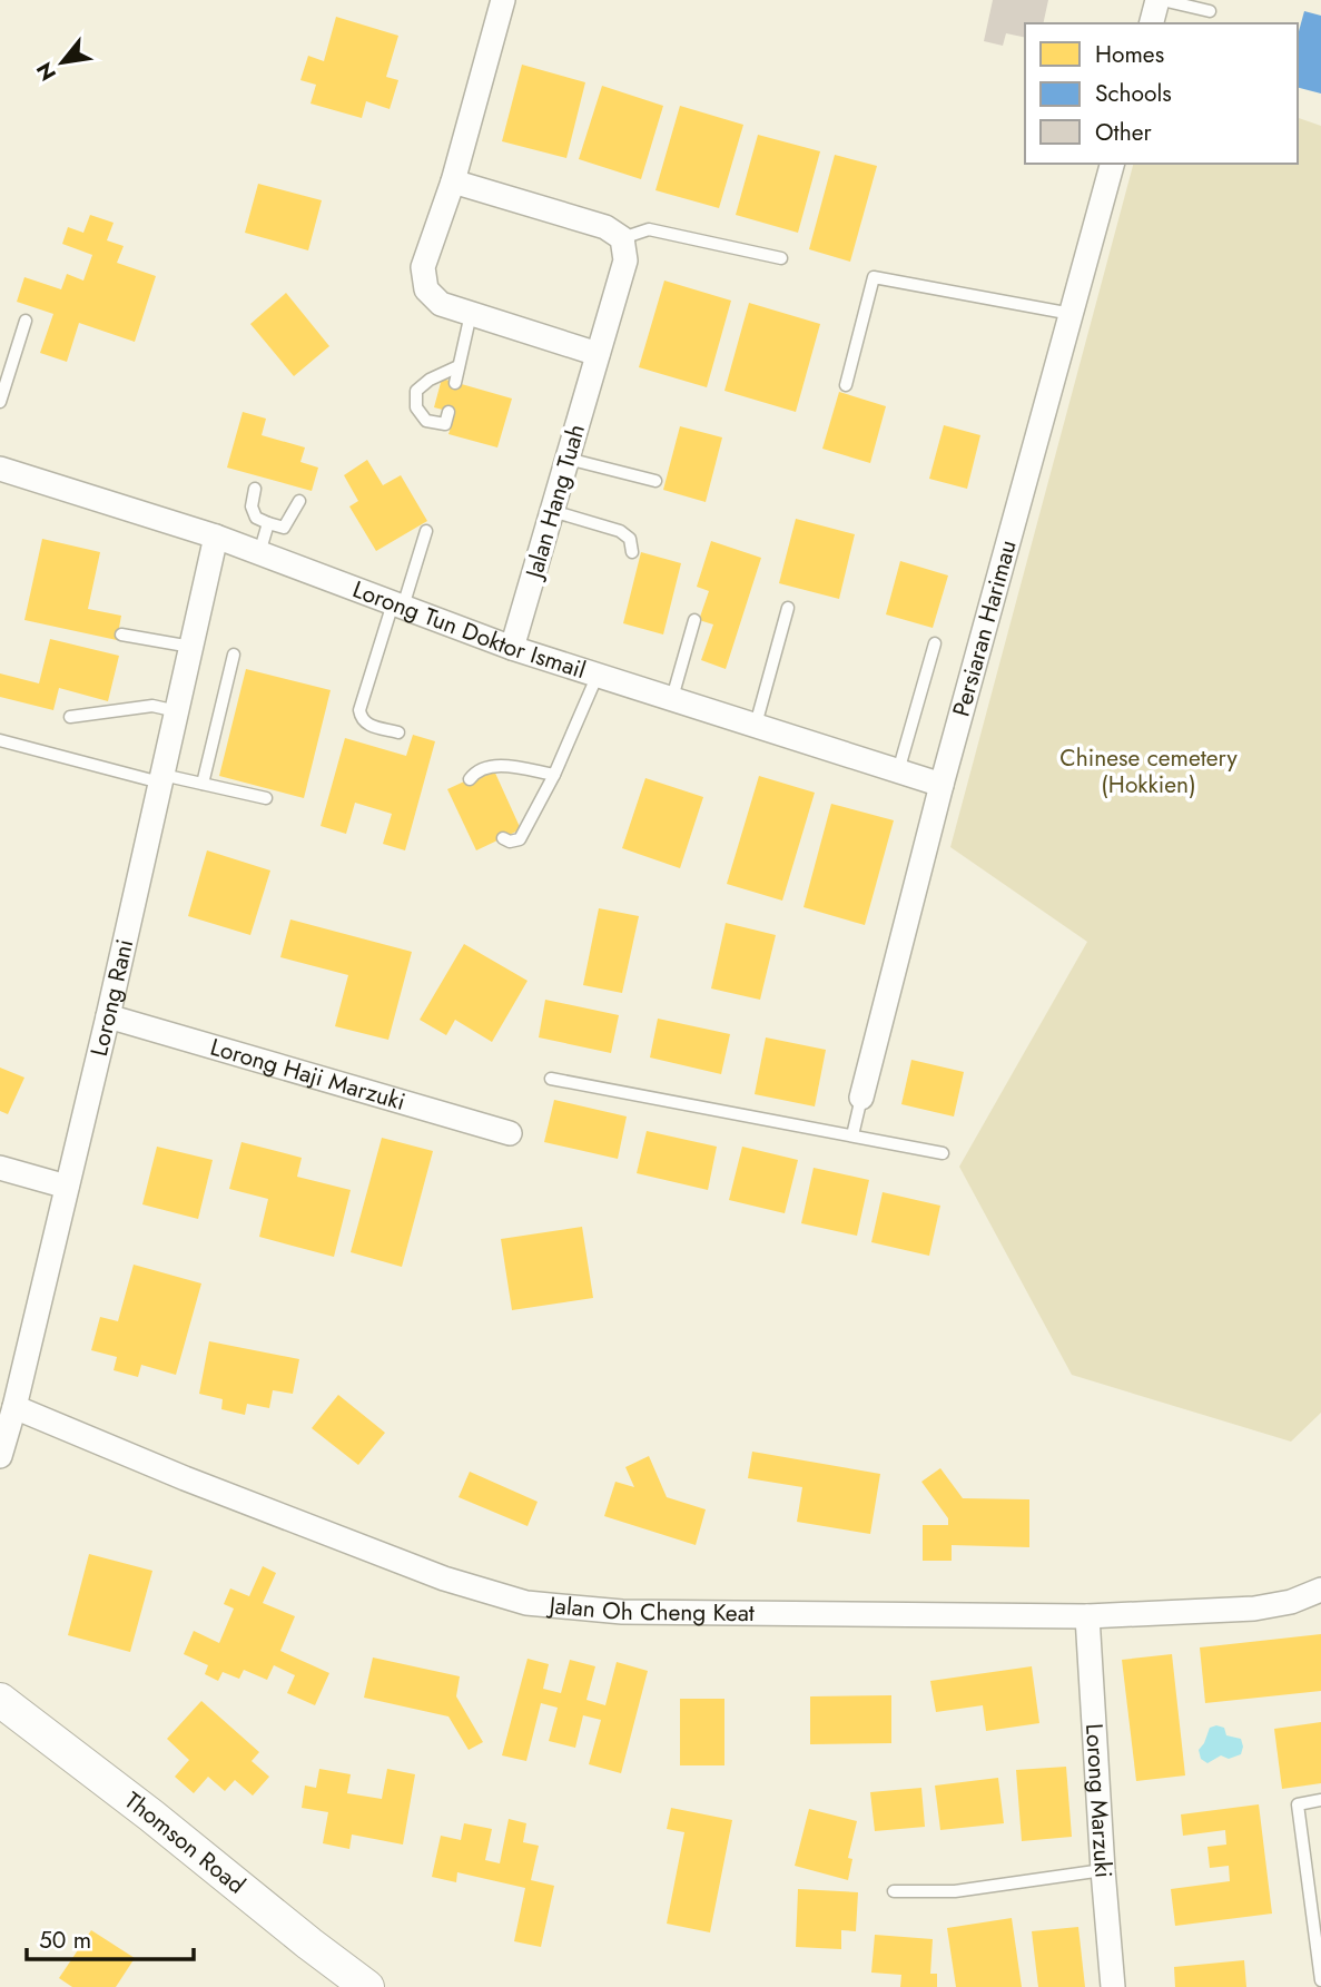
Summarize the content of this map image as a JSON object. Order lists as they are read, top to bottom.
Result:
{
  "streets": {
    "street": [
      "Jalan Hang Tuah",
      "Lorong Tun Doktor Ismail",
      "Persiaran Harimau",
      "Lorong Rani",
      "Lorong Haji Marzuki",
      "Jalan Oh Cheng Keat",
      "Lorong Marzuki",
      "Thomson Road"
    ]
  },
  "crossings": [
    ["Jalan Hang Tuah", "Lorong Tun Doktor Ismail"],
    ["Lorong Tun Doktor Ismail", "Persiaran Harimau"],
    ["Lorong Tun Doktor Ismail", "Lorong Rani"],
    ["Lorong Rani", "Lorong Haji Marzuki"],
    ["Lorong Rani", "Jalan Oh Cheng Keat"],
    ["Jalan Oh Cheng Keat", "Lorong Marzuki"]
  ],
  "parks": ["Chinese cemetery (Hokkien)"],
  "legend": ["Homes", "Schools", "Other"],
  "scale_bar": "50 m",
  "north": "bottom left"
}
